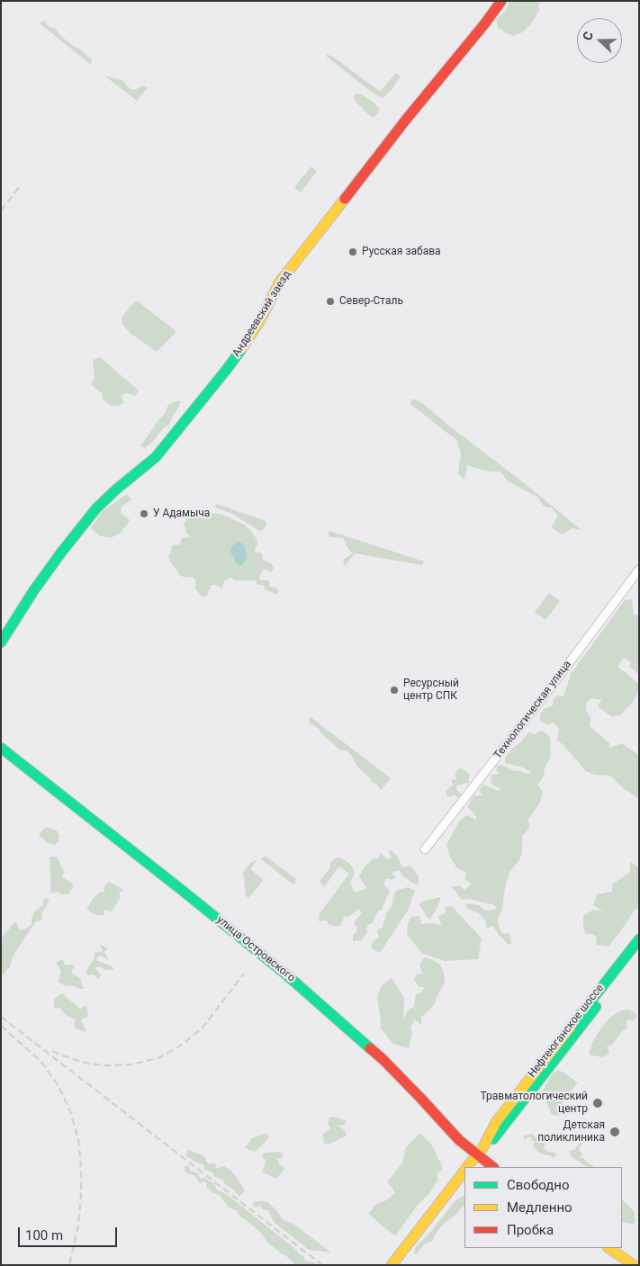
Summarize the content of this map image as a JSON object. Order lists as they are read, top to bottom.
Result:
{
  "streets": {
    "main road": ["Андреевский заезд", "улица Островского", "Нефтеюганское шоссе"],
    "street": ["Технологическая улица"]
  },
  "crossings": [
    ["улица Островского", "Нефтеюганское шоссе"]
  ],
  "places": [
    "Русская забава",
    "Север-Сталь",
    "У Адамыча",
    "Ресурсный центр СПК",
    "Травматологический центр",
    "Детская поликлиника"
  ],
  "legend": ["Свободно", "Медленно", "Пробка"],
  "scale_bar": "100 m",
  "north": "left"
}
